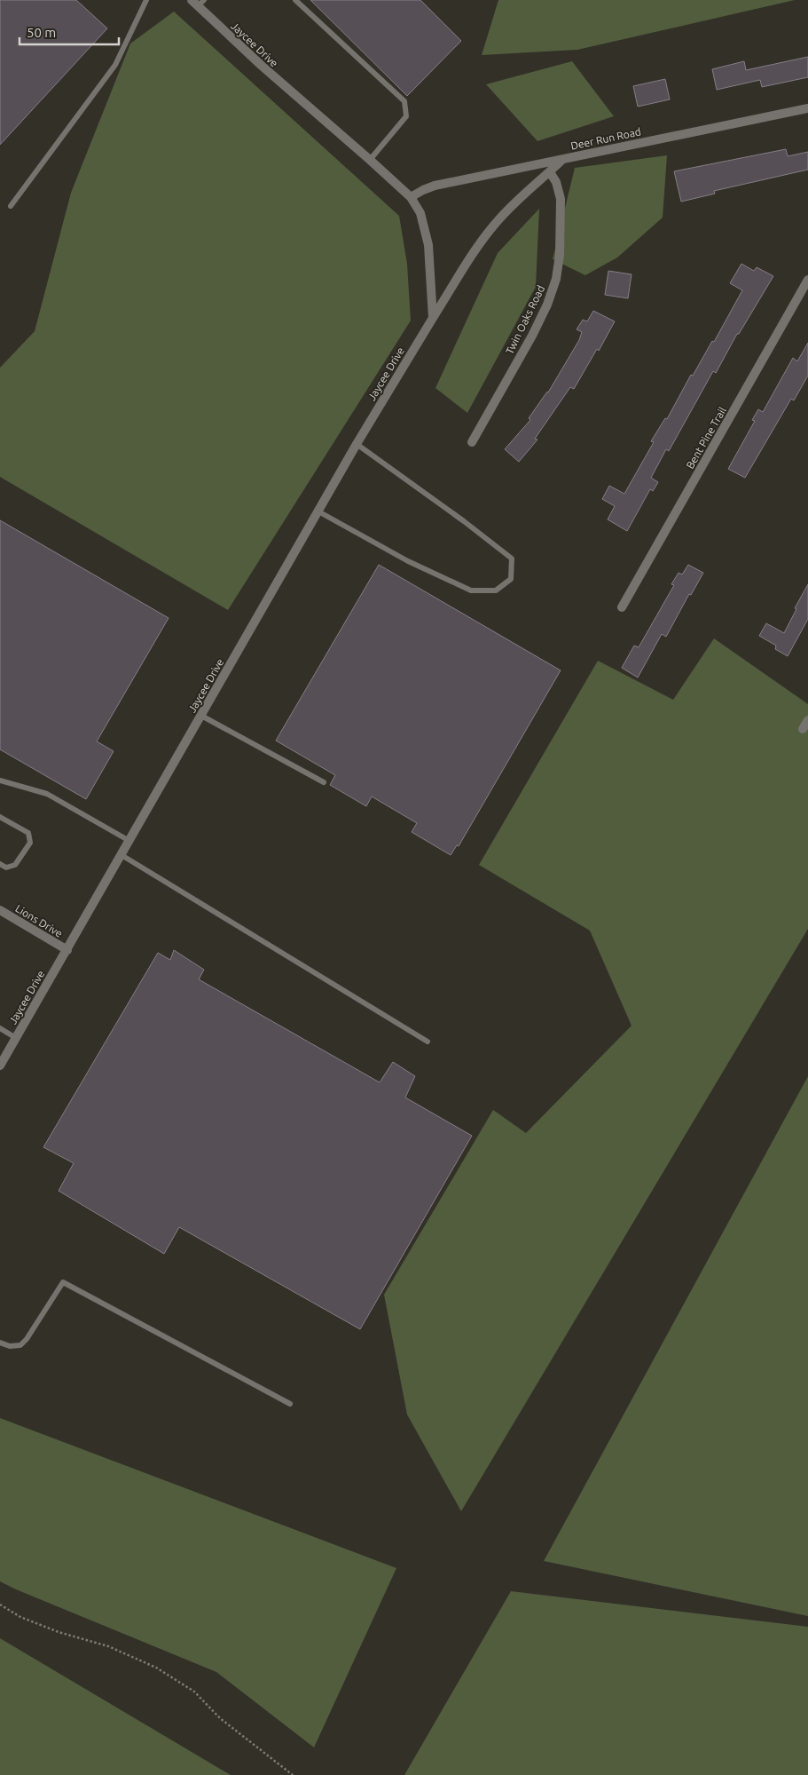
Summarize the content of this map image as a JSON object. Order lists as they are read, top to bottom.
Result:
{
  "streets": {
    "street": [
      "Jaycee Drive",
      "Deer Run Road",
      "Twin Oaks Road",
      "Bent Pine Trail",
      "Lions Drive"
    ]
  },
  "crossings": [
    ["Jaycee Drive", "Deer Run Road"],
    ["Jaycee Drive", "Twin Oaks Road"],
    ["Jaycee Drive", "Lions Drive"]
  ],
  "scale_bar": "50 m"
}
